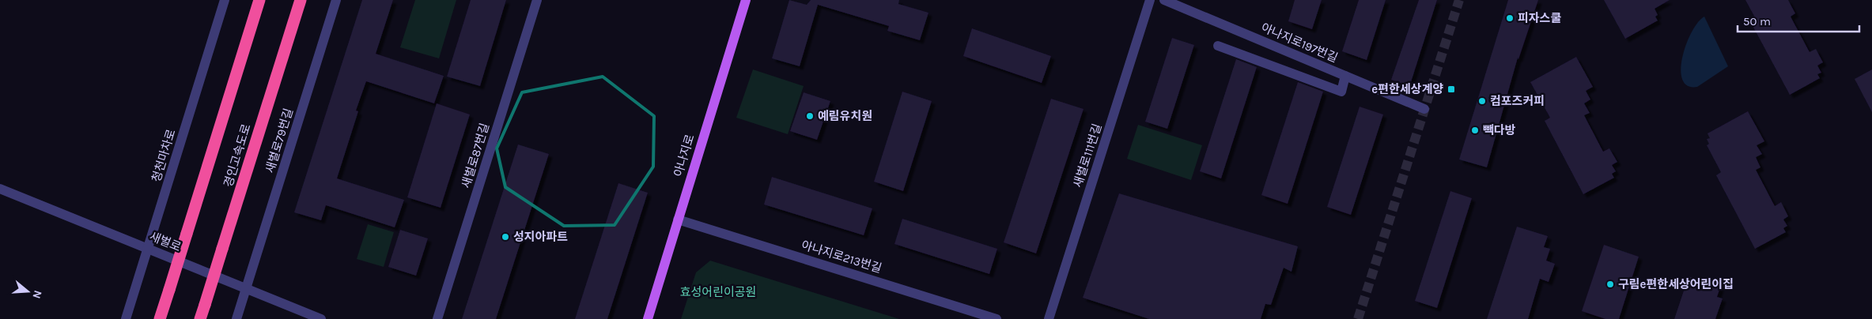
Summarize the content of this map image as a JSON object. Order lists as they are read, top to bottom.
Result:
{
  "streets": {
    "highway": ["경인고속도로"],
    "main road": ["아나지로"],
    "street": [
      "아나지로197번길",
      "새벌로79번길",
      "청천마차로",
      "새벌로87번길",
      "새벌로111번길",
      "새벌로",
      "아나지로213번길"
    ]
  },
  "crossings": [
    ["새벌로79번길", "새벌로"],
    ["청천마차로", "새벌로"],
    ["아나지로", "아나지로213번길"]
  ],
  "parks": ["효성어린이공원"],
  "places": {
    "other": [
      "피자스쿨",
      "컴포즈커피",
      "예림유치원",
      "빽다방",
      "성지아파트",
      "구림e편한세상어린이집"
    ],
    "transit": ["e편한세상계양"]
  },
  "scale_bar": "50 m",
  "north": "right"
}
